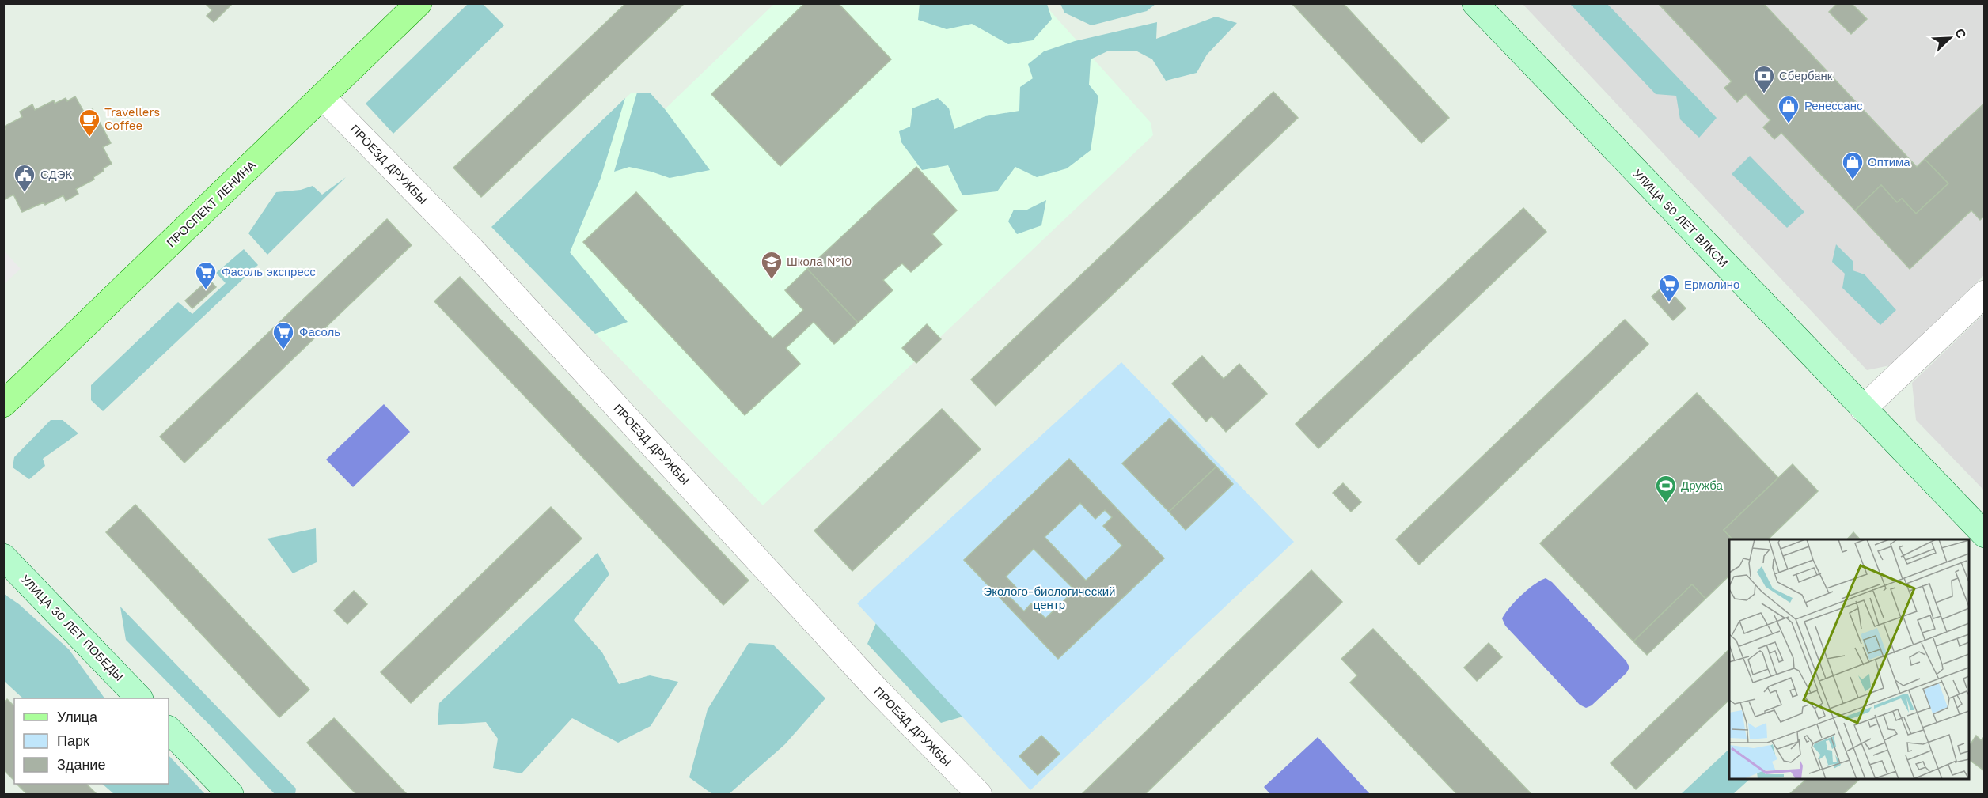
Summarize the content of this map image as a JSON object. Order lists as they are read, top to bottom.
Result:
{
  "streets": {
    "main road": ["ПРОСПЕКТ ЛЕНИНА", "УЛИЦА 50 ЛЕТ ВЛКСМ", "УЛИЦА 30 ЛЕТ ПОБЕДЫ"],
    "street": ["ПРОЕЗД ДРУЖБЫ"]
  },
  "crossings": [
    ["ПРОЕЗД ДРУЖБЫ", "ПРОСПЕКТ ЛЕНИНА"]
  ],
  "parks": ["Эколого-биологический центр"],
  "places": {
    "bank": ["Сбербанк"],
    "shop": ["Ренессанс", "Оптима"],
    "cafe": ["Travellers Coffee"],
    "public building": ["СДЭК"],
    "school or university": ["Школа №10"],
    "supermarket": ["Фасоль экспресс", "Ермолино", "Фасоль"],
    "sports": ["Дружба"]
  },
  "legend": ["Улица", "Парк", "Здание"],
  "north": "top right"
}
